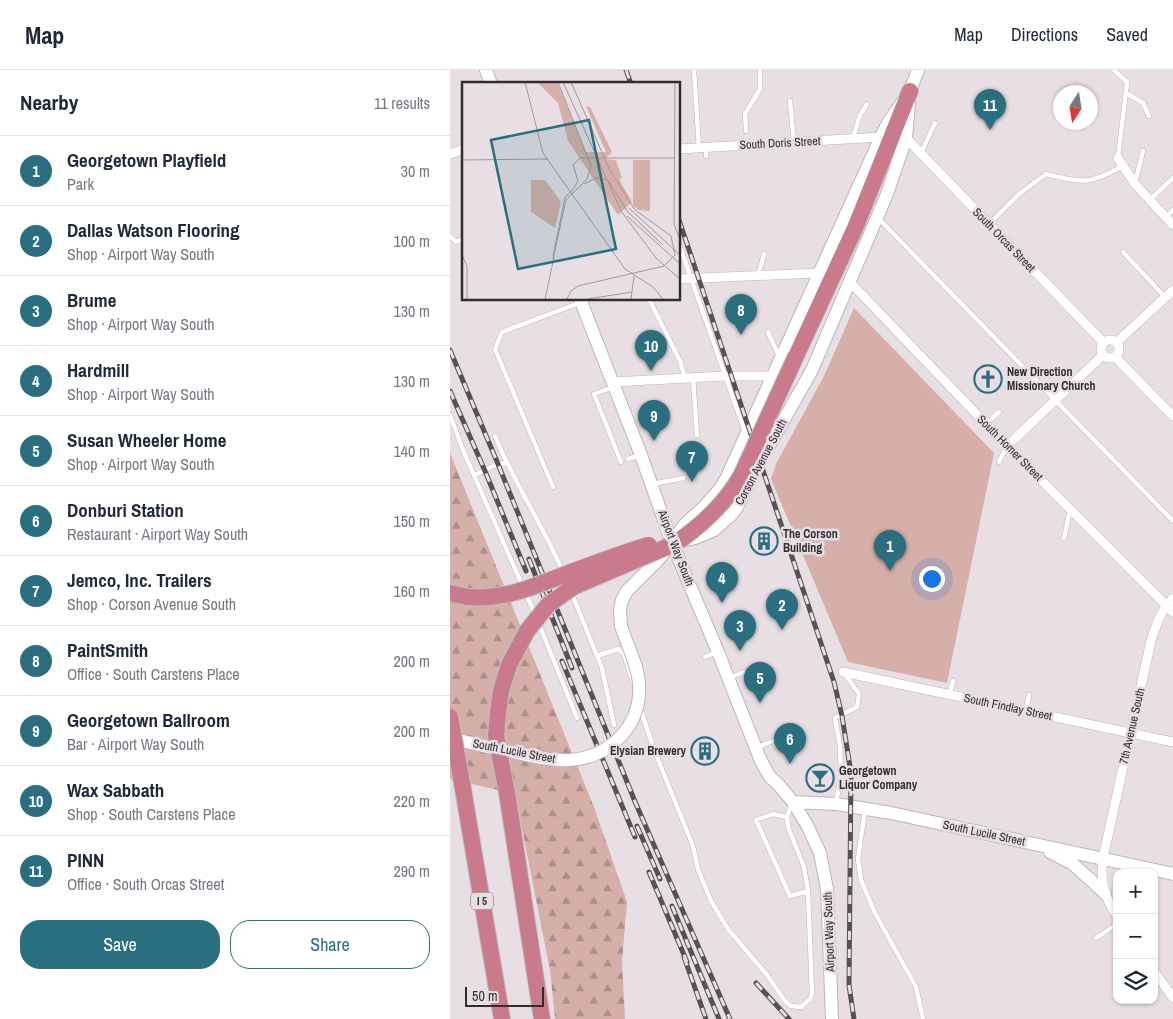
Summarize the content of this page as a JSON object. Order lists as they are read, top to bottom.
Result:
{
  "streets": {
    "highway": ["I 5"],
    "main road": ["Corson Avenue South", "Airport Way South", "South Lucile Street"],
    "street": [
      "South Doris Street",
      "South Orcas Street",
      "South Homer Street",
      "South Findlay Street",
      "7th Avenue South"
    ]
  },
  "crossings": [
    ["South Doris Street", "Corson Avenue South"],
    ["South Orcas Street", "Corson Avenue South"],
    ["South Homer Street", "Corson Avenue South"],
    ["South Homer Street", "7th Avenue South"],
    ["Corson Avenue South", "Airport Way South"],
    ["Corson Avenue South", "South Lucile Street"],
    ["Airport Way South", "South Lucile Street"],
    ["South Findlay Street", "7th Avenue South"],
    ["7th Avenue South", "South Lucile Street"]
  ],
  "places": {
    "church": ["New Direction Missionary Church"],
    "building": ["The Corson Building", "Elysian Brewery"],
    "bar": ["Georgetown Liquor Company"]
  },
  "scale_bar": "50 m",
  "north": "bottom",
  "page": {
    "header": "Map",
    "nav": ["Map", "Directions", "Saved"],
    "heading": ["Nearby", "11 results"],
    "pins": [
      "11",
      "8",
      "10",
      "9",
      "7",
      "1",
      "4",
      "2",
      "3",
      "5",
      "6"
    ],
    "list": [
      {
        "mark": "1",
        "name": "Georgetown Playfield",
        "note": "Park",
        "value": "30 m"
      },
      {
        "mark": "2",
        "name": "Dallas Watson Flooring",
        "note": "Shop · Airport Way South",
        "value": "100 m"
      },
      {
        "mark": "3",
        "name": "Brume",
        "note": "Shop · Airport Way South",
        "value": "130 m"
      },
      {
        "mark": "4",
        "name": "Hardmill",
        "note": "Shop · Airport Way South",
        "value": "130 m"
      },
      {
        "mark": "5",
        "name": "Susan Wheeler Home",
        "note": "Shop · Airport Way South",
        "value": "140 m"
      },
      {
        "mark": "6",
        "name": "Donburi Station",
        "note": "Restaurant · Airport Way South",
        "value": "150 m"
      },
      {
        "mark": "7",
        "name": "Jemco, Inc. Trailers",
        "note": "Shop · Corson Avenue South",
        "value": "160 m"
      },
      {
        "mark": "8",
        "name": "PaintSmith",
        "note": "Office · South Carstens Place",
        "value": "200 m"
      },
      {
        "mark": "9",
        "name": "Georgetown Ballroom",
        "note": "Bar · Airport Way South",
        "value": "200 m"
      },
      {
        "mark": "10",
        "name": "Wax Sabbath",
        "note": "Shop · South Carstens Place",
        "value": "220 m"
      },
      {
        "mark": "11",
        "name": "PINN",
        "note": "Office · South Orcas Street",
        "value": "290 m"
      }
    ],
    "map_buttons": ["+", "−"],
    "buttons": ["Save", "Share"],
    "scale": "50 m"
  }
}
